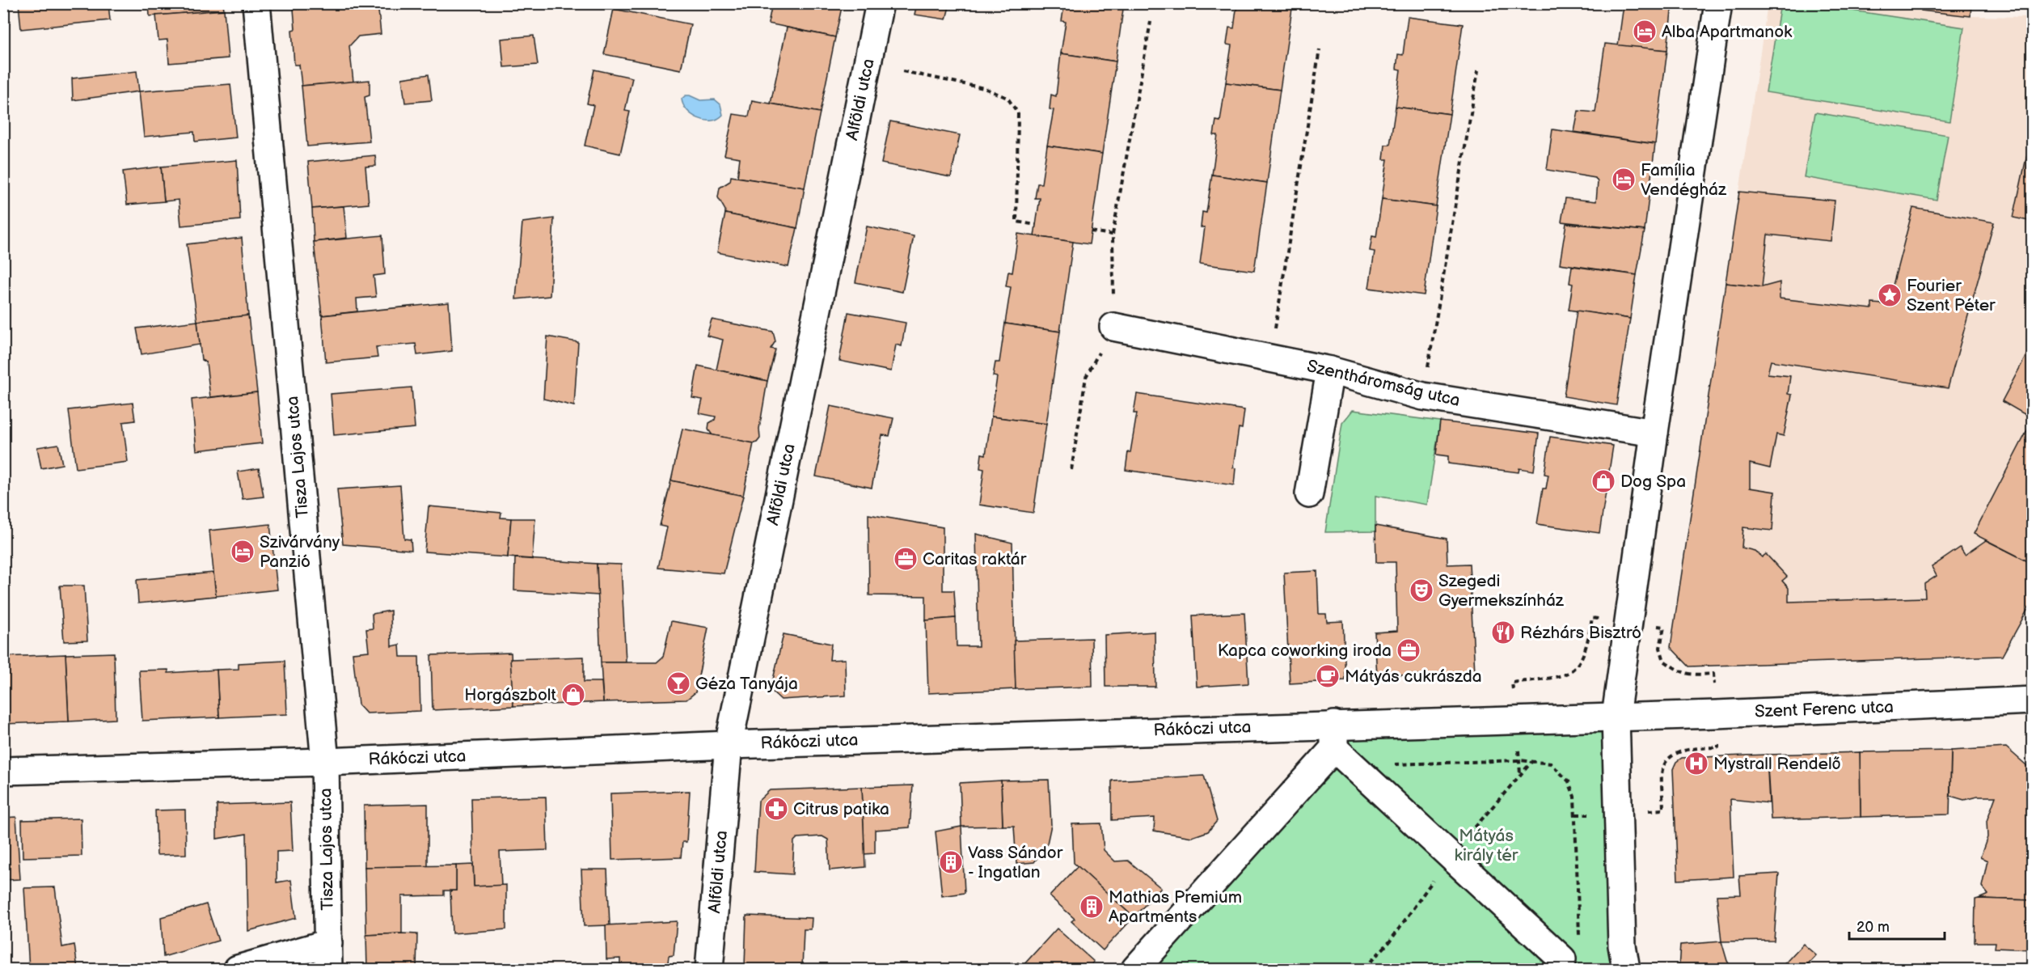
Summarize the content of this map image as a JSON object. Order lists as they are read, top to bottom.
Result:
{
  "streets": {
    "street": [
      "Alföldi utca",
      "Szentháromság utca",
      "Tisza Lajos utca",
      "Szent Ferenc utca",
      "Rákóczi utca"
    ]
  },
  "crossings": [
    ["Alföldi utca", "Rákóczi utca"],
    ["Tisza Lajos utca", "Rákóczi utca"],
    ["Szent Ferenc utca", "Rákóczi utca"]
  ],
  "parks": ["Mátyás király tér"],
  "places": {
    "hotel": ["Alba Apartmanok", "Família Vendégház", "Szivárvány Panzió"],
    "place": ["Fourier Szent Péter"],
    "shop": ["Dog Spa", "Horgászbolt"],
    "office": ["Caritas raktár", "Kapca coworking iroda"],
    "theatre": ["Szegedi Gyermekszínház"],
    "restaurant": ["Rézhárs Bisztró"],
    "cafe": ["Mátyás cukrászda"],
    "bar": ["Géza Tanyája"],
    "hospital": ["Mystrall Rendelő"],
    "pharmacy": ["Citrus patika"],
    "building": ["Vass Sándor - Ingatlan", "Mathias Premium Apartments"]
  },
  "scale_bar": "20 m"
}
